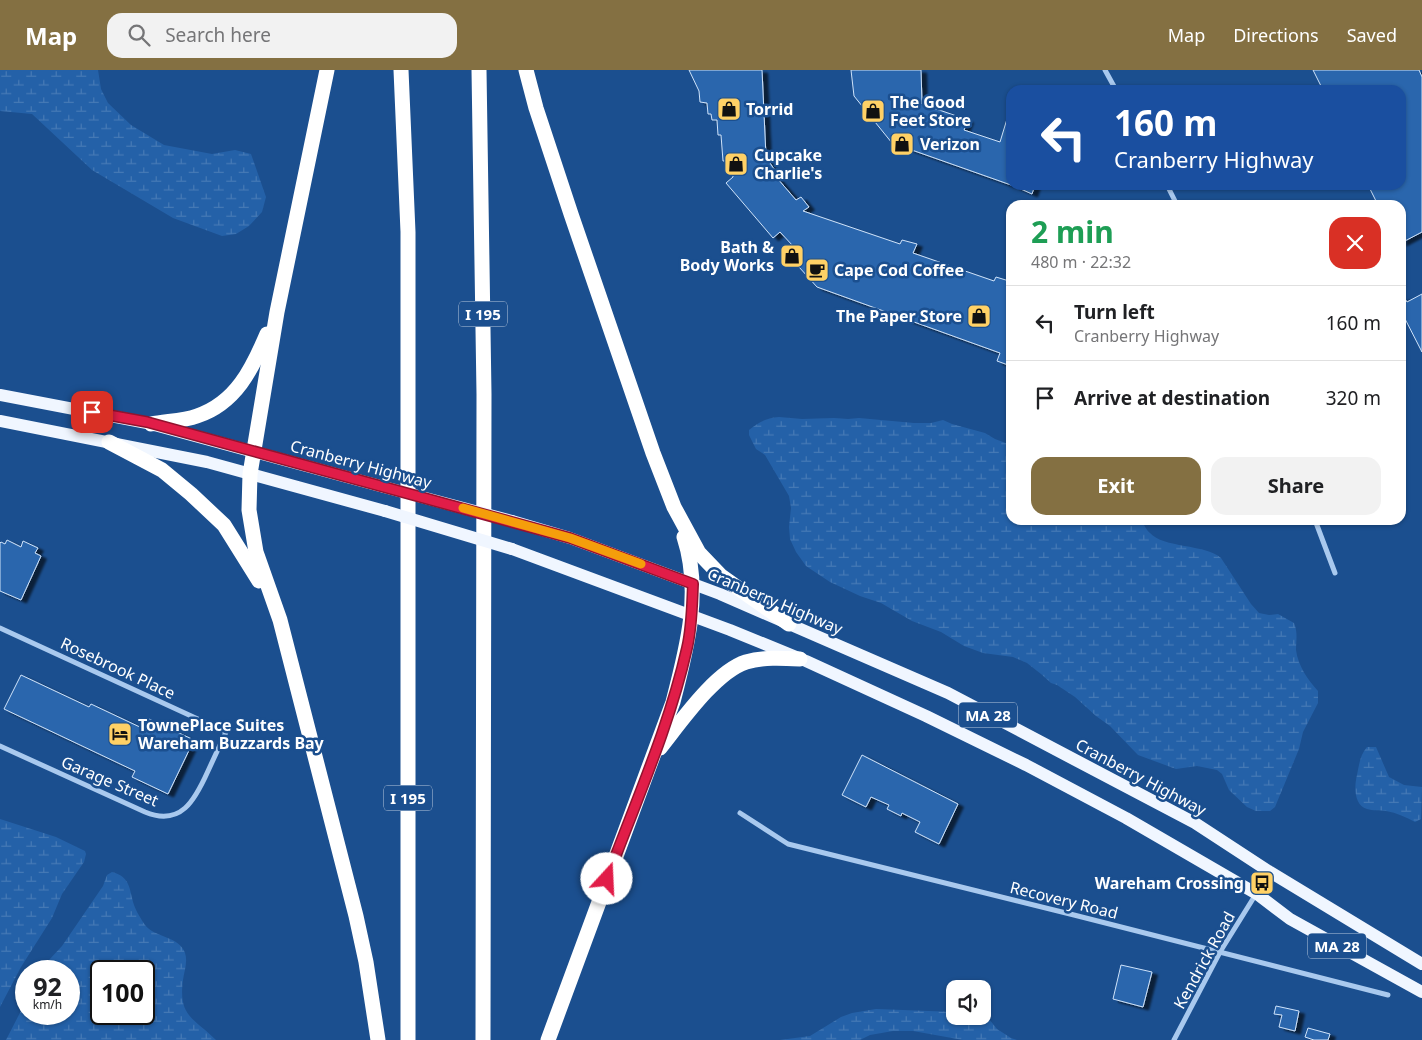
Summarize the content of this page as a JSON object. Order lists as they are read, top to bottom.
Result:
{
  "streets": {
    "highway": ["I 195"],
    "main road": ["Cranberry Highway", "MA 28"],
    "street": [
      "Rosebrook Place",
      "Garage Street",
      "Recovery Road",
      "Kendrick Road"
    ]
  },
  "crossings": [
    ["Cranberry Highway", "Kendrick Road"],
    ["Rosebrook Place", "Garage Street"],
    ["MA 28", "Kendrick Road"],
    ["Recovery Road", "Kendrick Road"]
  ],
  "places": {
    "shop": [
      "Torrid",
      "The Good Feet Store",
      "Verizon",
      "Cupcake Charlie's",
      "Bath & Body Works",
      "The Paper Store"
    ],
    "cafe": ["Cape Cod Coffee"],
    "hotel": ["TownePlace Suites Wareham Buzzards Bay"],
    "bus stop": ["Wareham Crossing"]
  },
  "page": {
    "header": "Map",
    "search": "Search here",
    "nav": ["Map", "Directions", "Saved"],
    "turn": ["160 m", "Cranberry Highway"],
    "heading": ["2 min", "480 m · 22:32"],
    "list": [
      {
        "name": "Turn left",
        "note": "Cranberry Highway",
        "value": "160 m"
      },
      {
        "name": "Arrive at destination",
        "value": "320 m"
      }
    ],
    "buttons": ["Exit", "Share"],
    "speed": "92 km/h",
    "limit": "100"
  }
}
